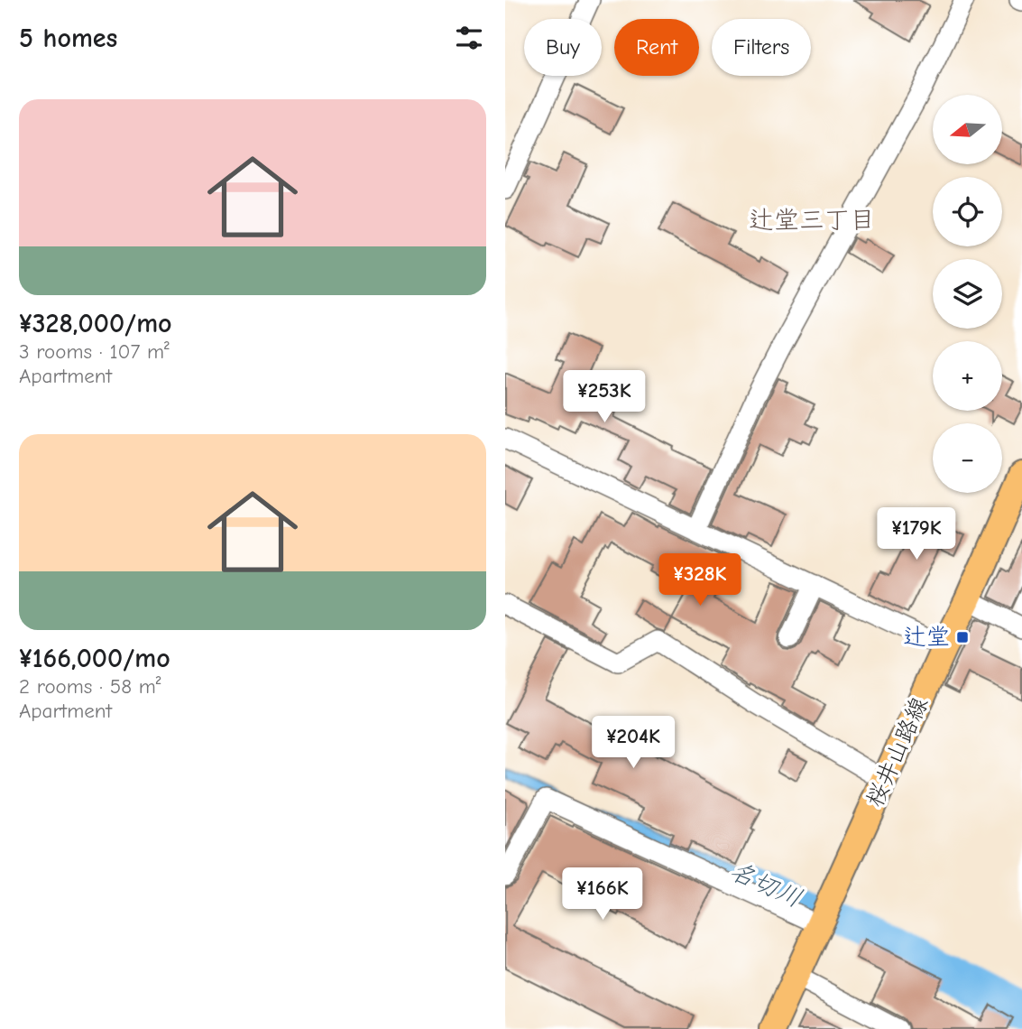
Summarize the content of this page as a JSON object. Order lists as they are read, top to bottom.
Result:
{
  "streets": {
    "main road": ["桜井山路線"]
  },
  "districts": ["辻堂三丁目"],
  "water": ["名切川"],
  "places": {
    "transit": ["辻堂"]
  },
  "north": "left",
  "page": {
    "heading": "5 homes",
    "chip": ["Buy", "Rent", "Filters"],
    "list": [
      {
        "name": "¥328,000/mo",
        "note": "3 rooms · 107 m² · Apartment"
      },
      {
        "name": "¥166,000/mo",
        "note": "2 rooms · 58 m² · Apartment"
      }
    ],
    "map_buttons": ["+", "−"],
    "price": [
      "¥253K",
      "¥179K",
      "¥328K",
      "¥204K",
      "¥166K"
    ]
  }
}
